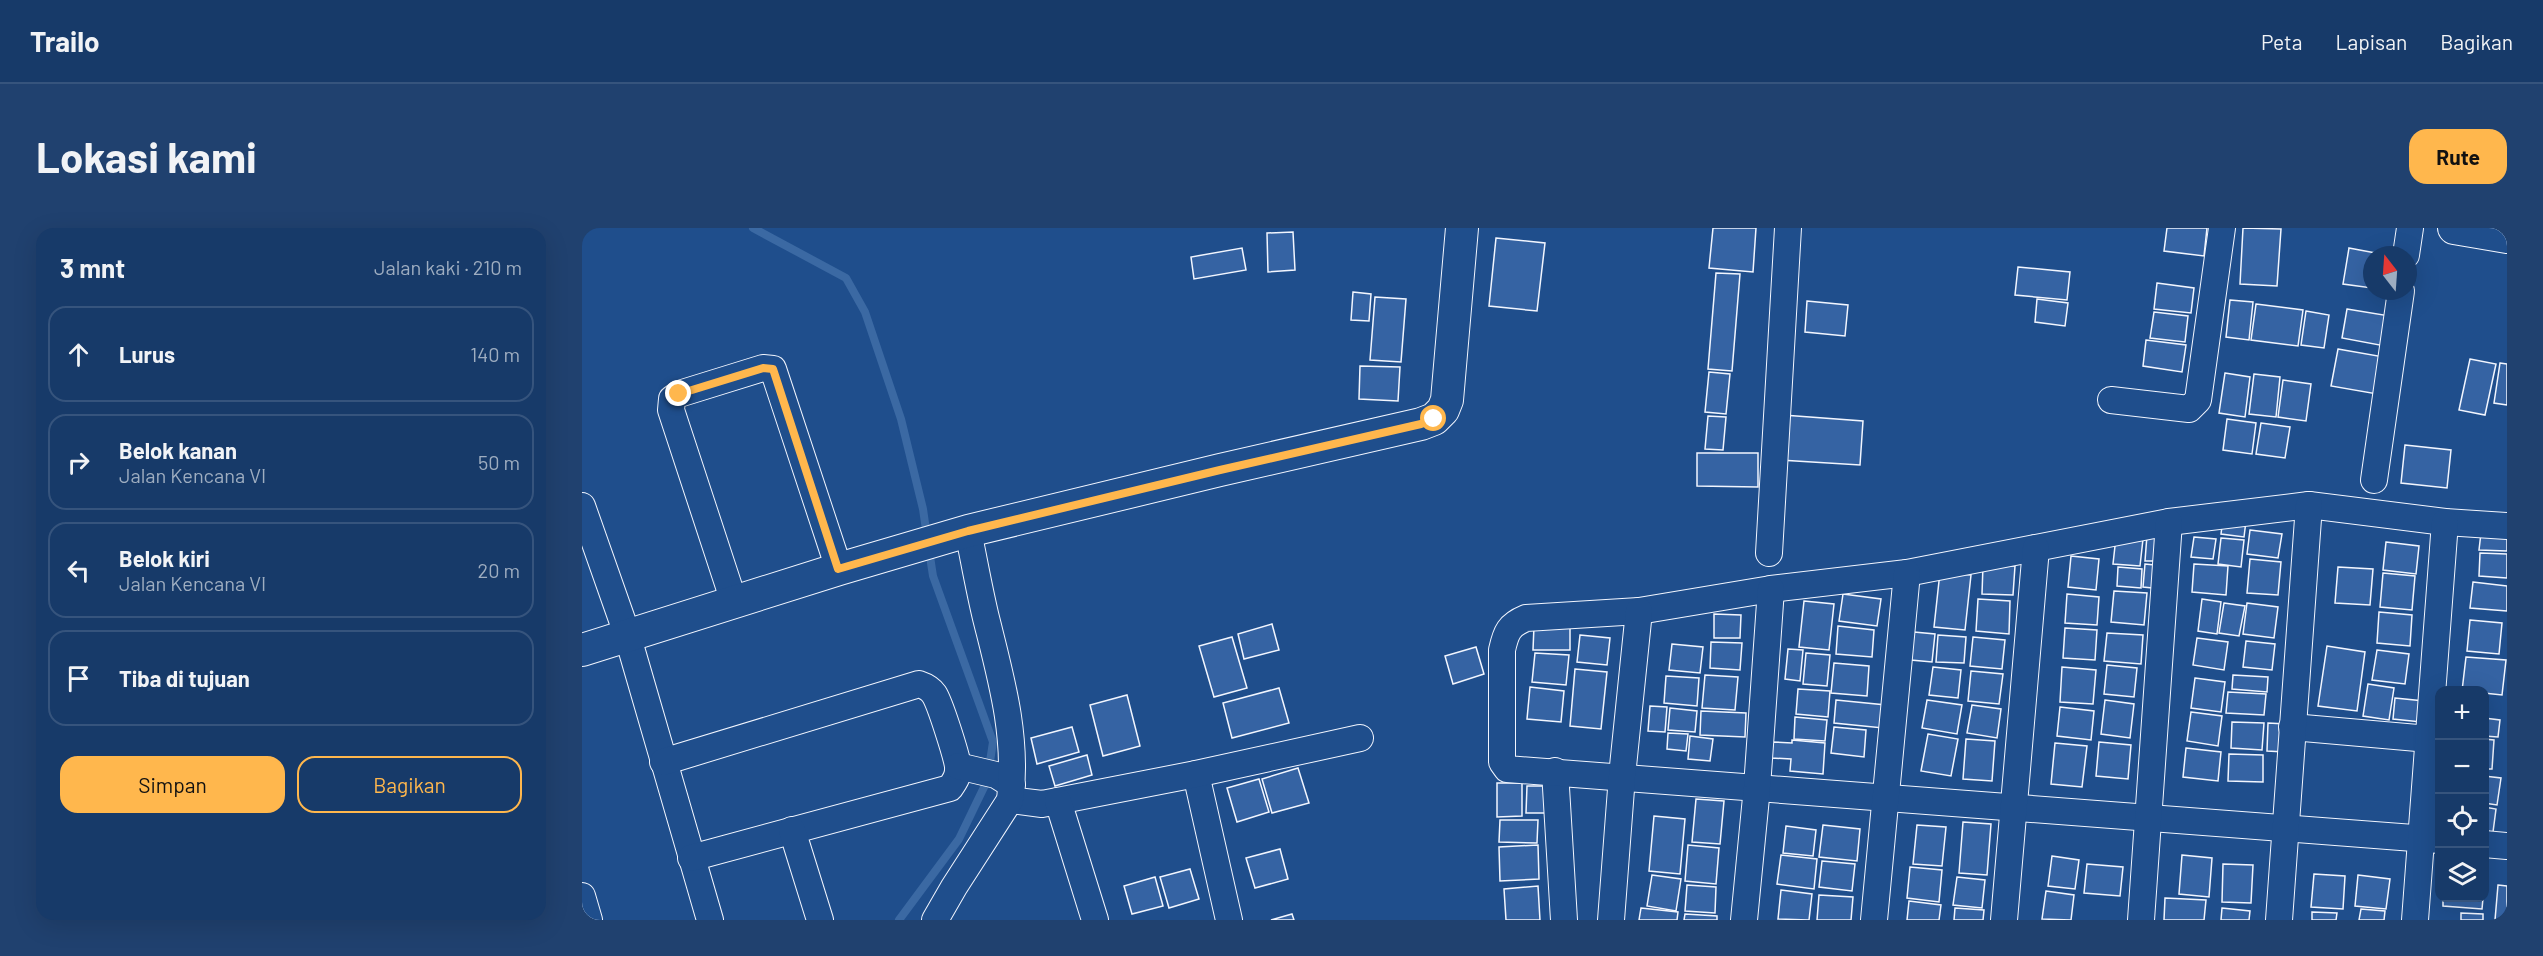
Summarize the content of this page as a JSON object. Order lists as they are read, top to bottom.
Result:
{
  "north": "top",
  "page": {
    "header": "Trailo",
    "nav": ["Peta", "Lapisan", "Bagikan"],
    "buttons": [
      "Rute",
      ["Simpan", "Bagikan"]
    ],
    "title": "Lokasi kami",
    "heading": ["3 mnt", "Jalan kaki · 210 m"],
    "list": [
      ["Lurus", "140 m"],
      ["Belok kanan", "Jalan Kencana VI", "50 m"],
      ["Belok kiri", "Jalan Kencana VI", "20 m"],
      "Tiba di tujuan"
    ],
    "map_buttons": ["+", "−"]
  }
}
